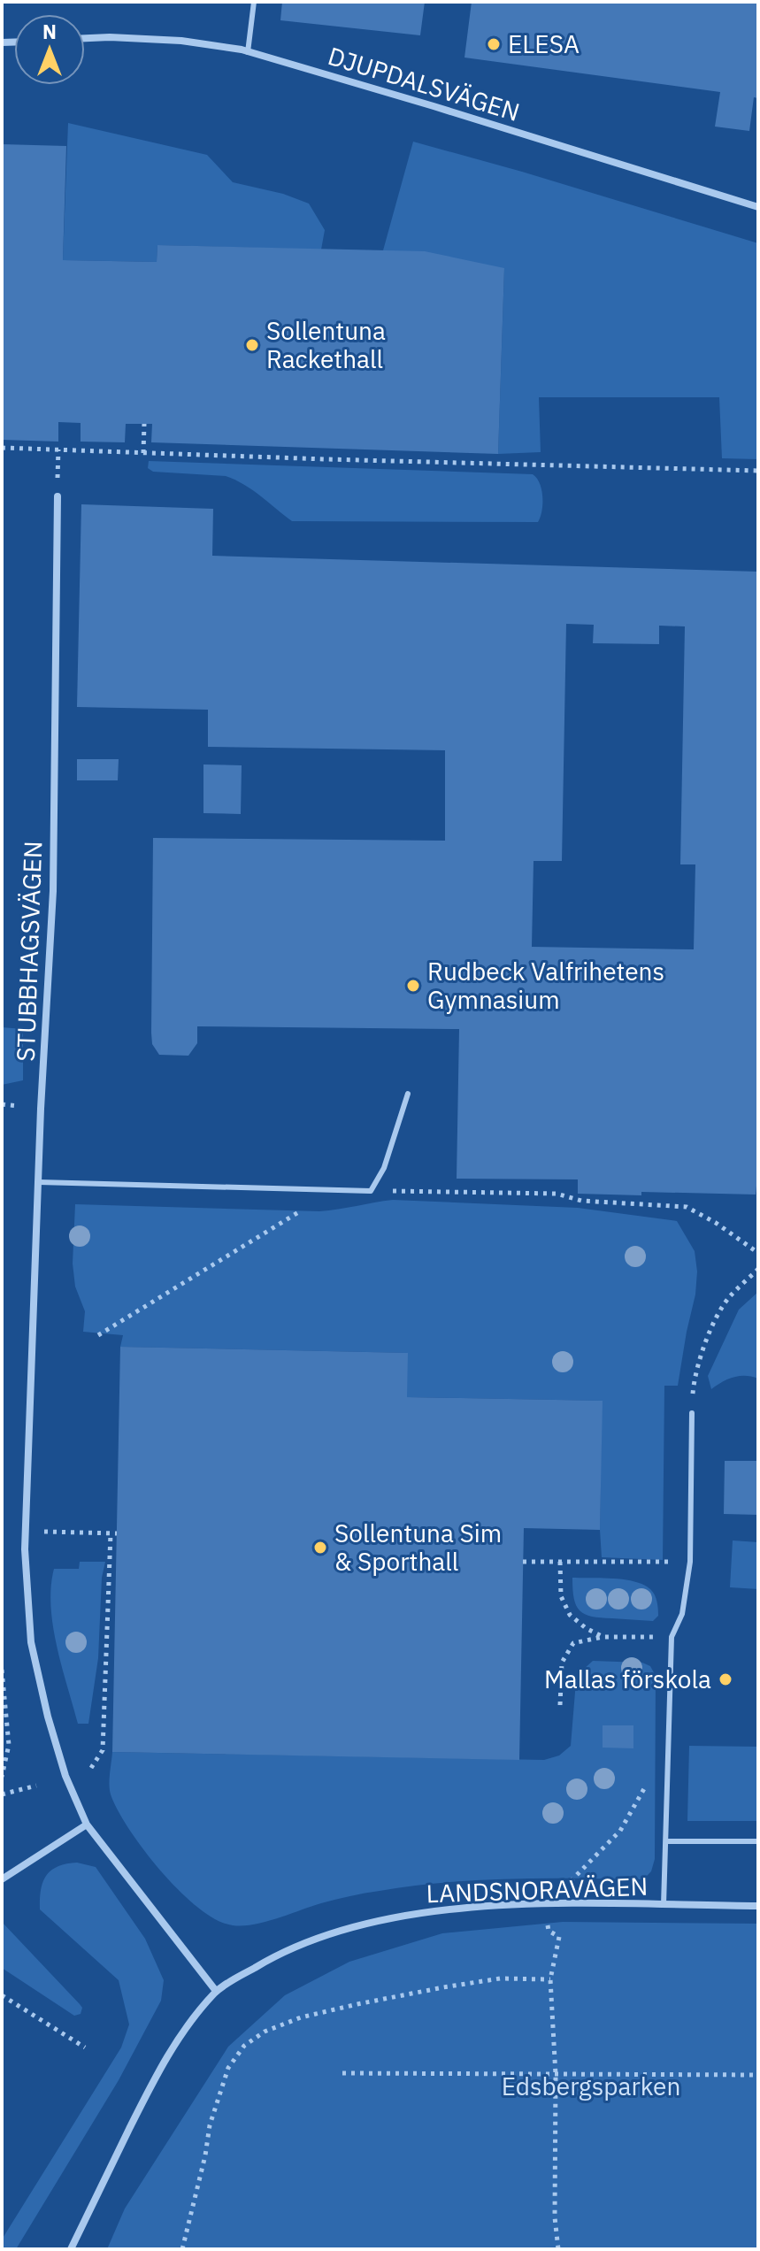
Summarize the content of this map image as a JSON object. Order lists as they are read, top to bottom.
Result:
{
  "streets": {
    "street": ["DJUPDALSVÄGEN", "STUBBHAGSVÄGEN", "LANDSNORAVÄGEN"]
  },
  "crossings": [
    ["STUBBHAGSVÄGEN", "LANDSNORAVÄGEN"]
  ],
  "parks": ["Edsbergsparken"],
  "places": [
    "ELESA",
    "Sollentuna Rackethall",
    "Rudbeck Valfrihetens Gymnasium",
    "Sollentuna Sim & Sporthall",
    "Mallas förskola"
  ],
  "north": "top"
}
